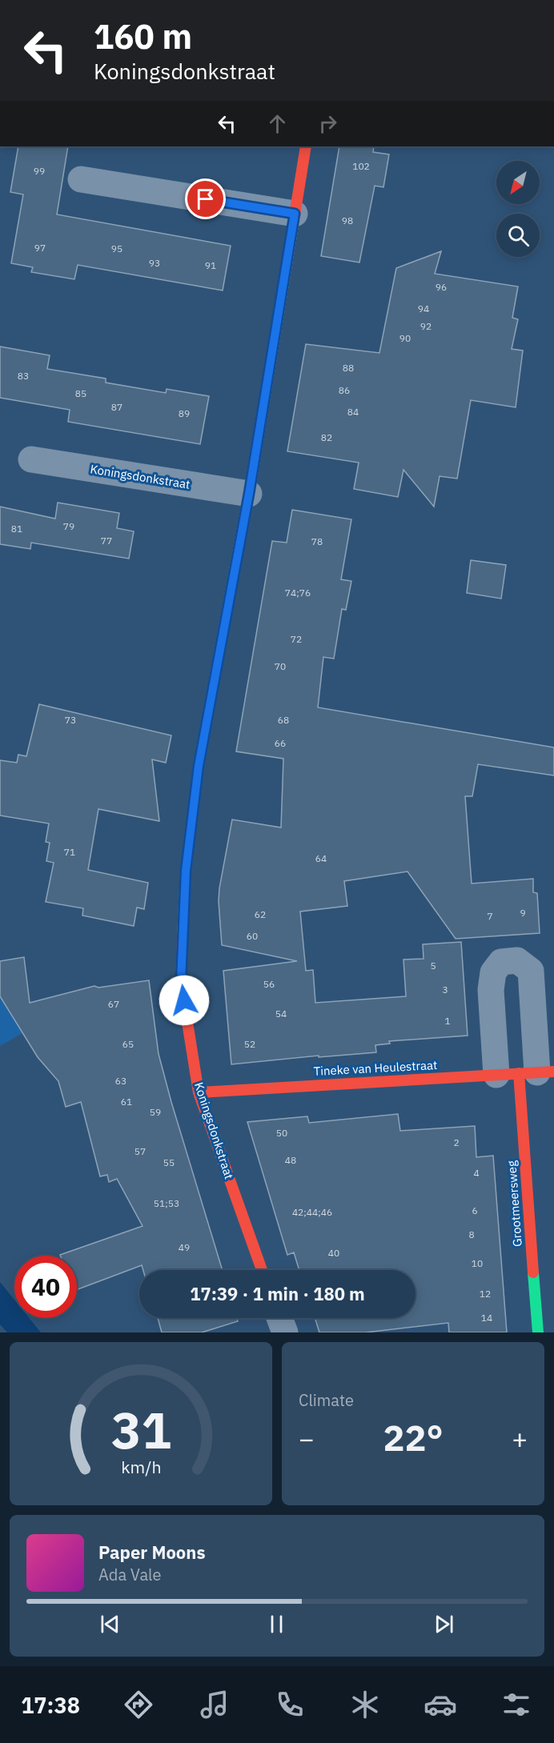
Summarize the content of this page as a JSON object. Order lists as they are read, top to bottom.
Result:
{
  "streets": {
    "street": ["Koningsdonkstraat", "Tineke van Heulestraat", "Grootmeersweg"]
  },
  "crossings": [
    ["Koningsdonkstraat", "Tineke van Heulestraat"],
    ["Tineke van Heulestraat", "Grootmeersweg"]
  ],
  "house_numbers": [
    "102",
    "99",
    "98",
    "97",
    "95",
    "93",
    "91",
    "96",
    "94",
    "92",
    "90",
    "88",
    "83",
    "86",
    "85",
    "87",
    "84",
    "89",
    "82",
    "79",
    "81",
    "77",
    "78",
    "74;76",
    "72",
    "70",
    "73",
    "68",
    "66",
    "71",
    "64",
    "9",
    "62",
    "7",
    "60",
    "5",
    "56",
    "3",
    "67",
    "54",
    "1",
    "65",
    "52",
    "63",
    "61",
    "59",
    "50",
    "2",
    "57",
    "48",
    "55",
    "4",
    "51;53",
    "6",
    "42;44;46",
    "8",
    "49",
    "40",
    "10",
    "12",
    "14"
  ],
  "north": "bottom left",
  "page": {
    "turn": ["160 m", "Koningsdonkstraat"],
    "limit": "40",
    "trip": "17:39 · 1 min · 180 m",
    "tile": "Climate",
    "heat": ["−", "22°", "+"],
    "song": ["Paper Moons", "Ada Vale"],
    "tabs": "17:38",
    "gauge": ["31", "km/h"]
  }
}
